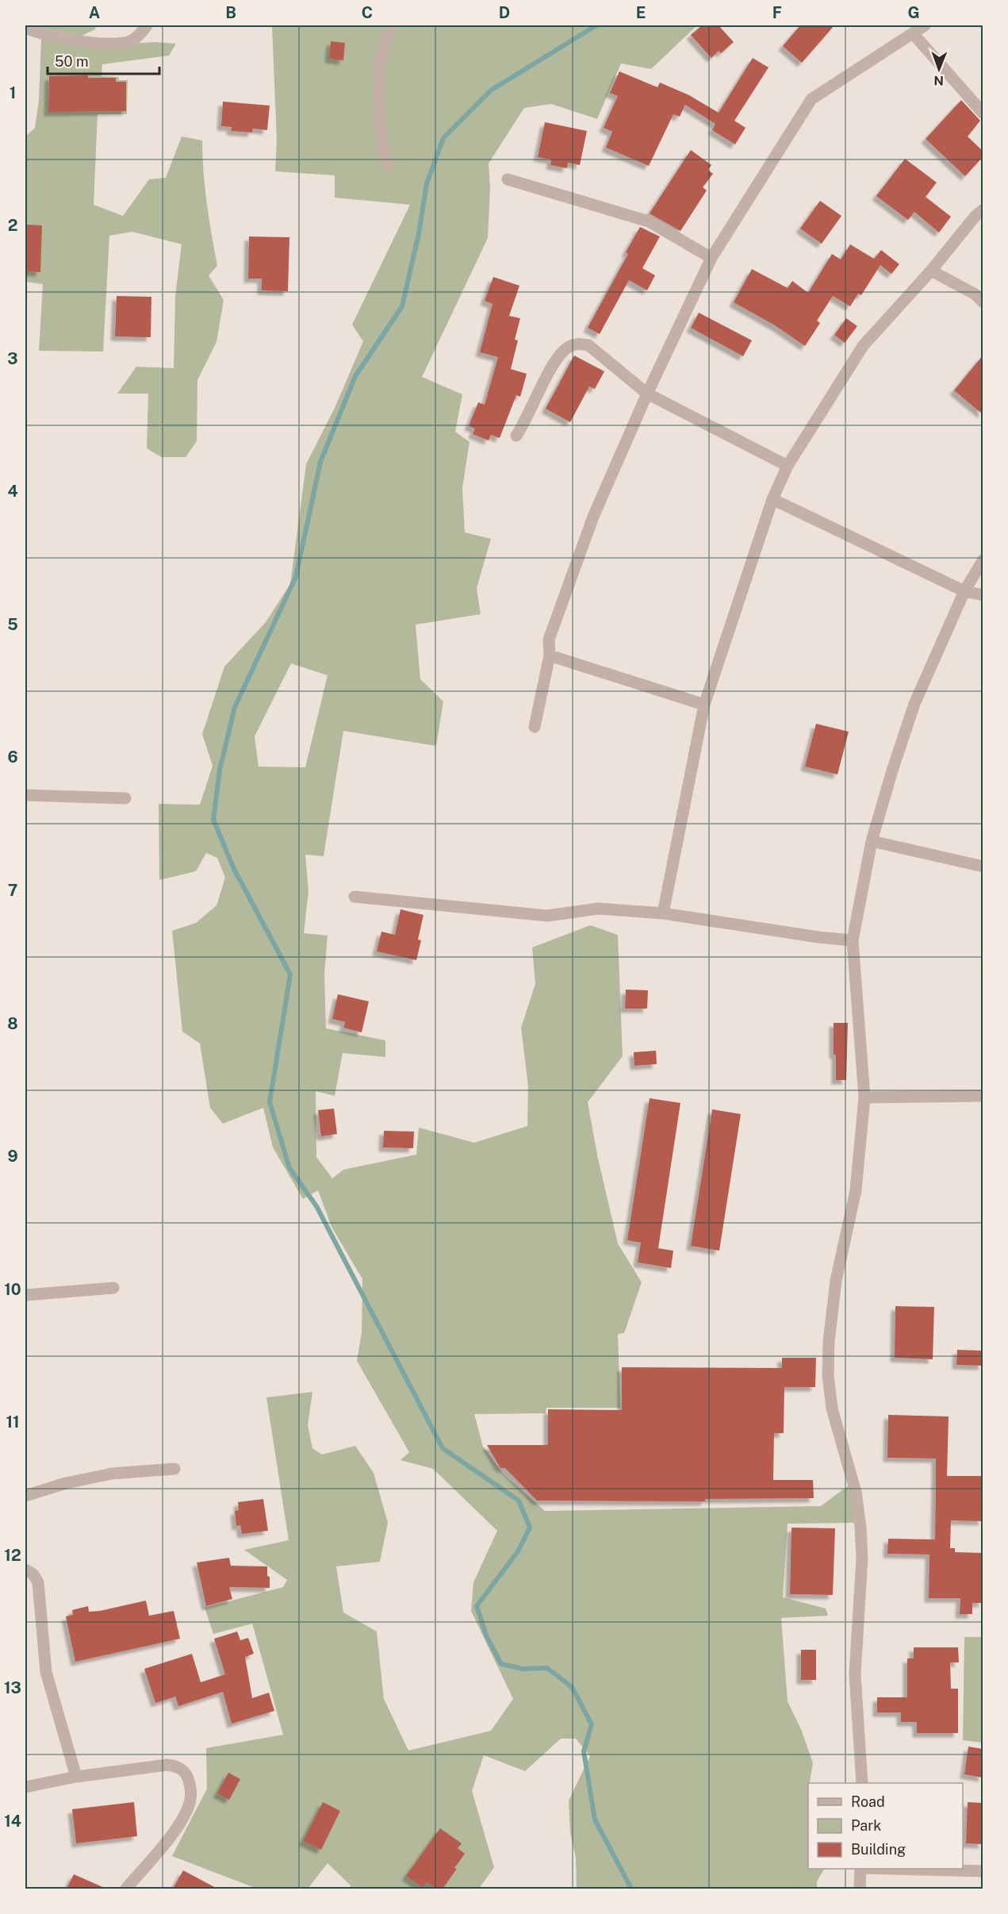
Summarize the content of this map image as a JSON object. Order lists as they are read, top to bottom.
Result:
{
  "legend": ["Road", "Park", "Building"],
  "scale_bar": "50 m",
  "north": "bottom",
  "grid": {
    "columns": [
      "A",
      "B",
      "C",
      "D",
      "E",
      "F",
      "G"
    ],
    "rows": [
      "1",
      "2",
      "3",
      "4",
      "5",
      "6",
      "7",
      "8",
      "9",
      "10",
      "11",
      "12",
      "13",
      "14"
    ]
  }
}
